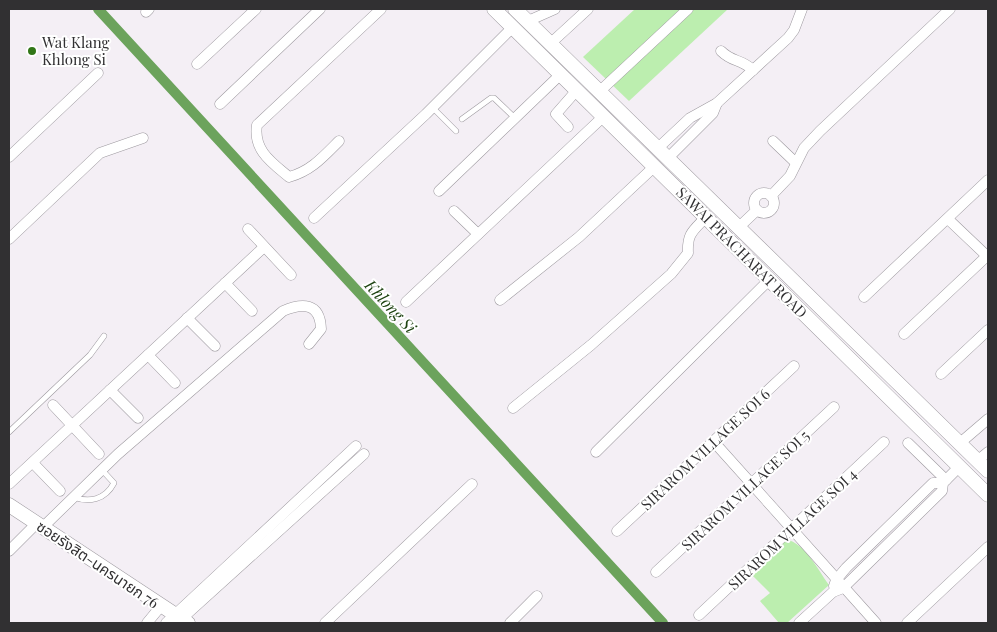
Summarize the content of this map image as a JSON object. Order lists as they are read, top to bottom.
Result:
{
  "streets": {
    "main road": ["SAWAI PRACHARAT ROAD", "ซอยรังสิต-นครนายก 76"],
    "street": ["SIRAROM VILLAGE SOI 6", "SIRAROM VILLAGE SOI 5", "SIRAROM VILLAGE SOI 4"]
  },
  "water": ["Khlong Si"],
  "places": ["Wat Klang Khlong Si"]
}
